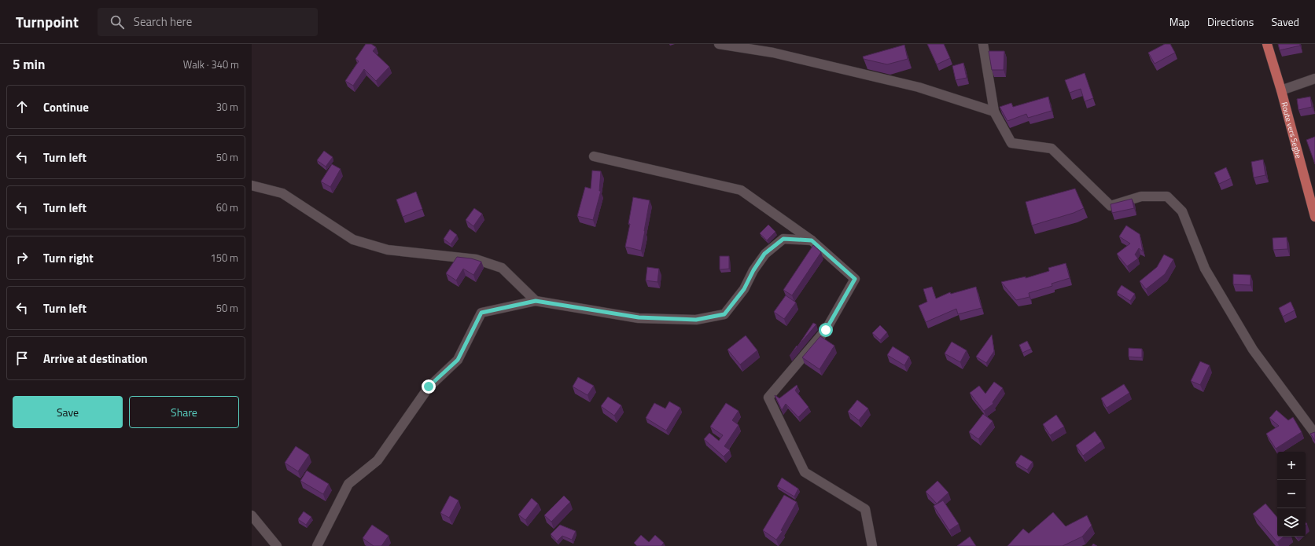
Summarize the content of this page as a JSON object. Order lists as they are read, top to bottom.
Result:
{
  "streets": {
    "main road": ["Route vers Segbe"]
  },
  "page": {
    "header": "Turnpoint",
    "search": "Search here",
    "nav": ["Map", "Directions", "Saved"],
    "heading": ["5 min", "Walk · 340 m"],
    "list": [
      ["Continue", "30 m"],
      ["Turn left", "50 m"],
      ["Turn left", "60 m"],
      ["Turn right", "150 m"],
      ["Turn left", "50 m"],
      "Arrive at destination"
    ],
    "buttons": ["Save", "Share"],
    "map_buttons": ["+", "−"]
  }
}
